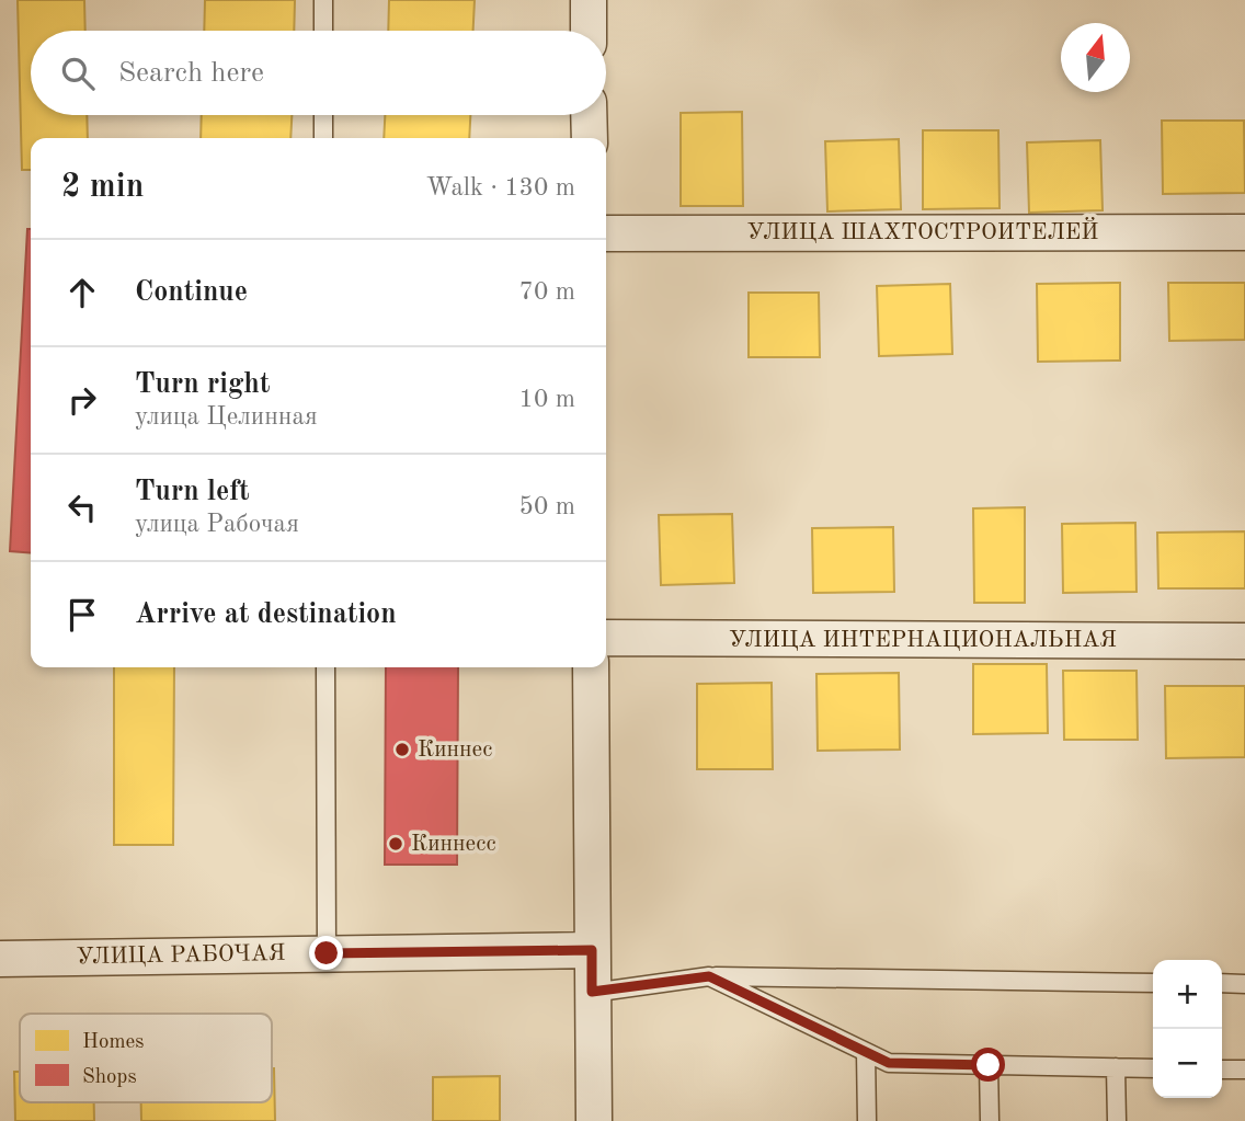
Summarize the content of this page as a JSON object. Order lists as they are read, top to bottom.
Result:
{
  "streets": {
    "street": ["УЛИЦА ШАХТОСТРОИТЕЛЕЙ", "УЛИЦА ИНТЕРНАЦИОНАЛЬНАЯ", "УЛИЦА РАБОЧАЯ"]
  },
  "places": ["Киннес", "Киннесс"],
  "legend": ["Homes", "Shops"],
  "north": "top",
  "page": {
    "search": "Search here",
    "heading": ["2 min", "Walk · 130 m"],
    "list": [
      ["Continue", "70 m"],
      ["Turn right", "улица Целинная", "10 m"],
      ["Turn left", "улица Рабочая", "50 m"],
      "Arrive at destination"
    ],
    "map_buttons": ["+", "−"]
  }
}
